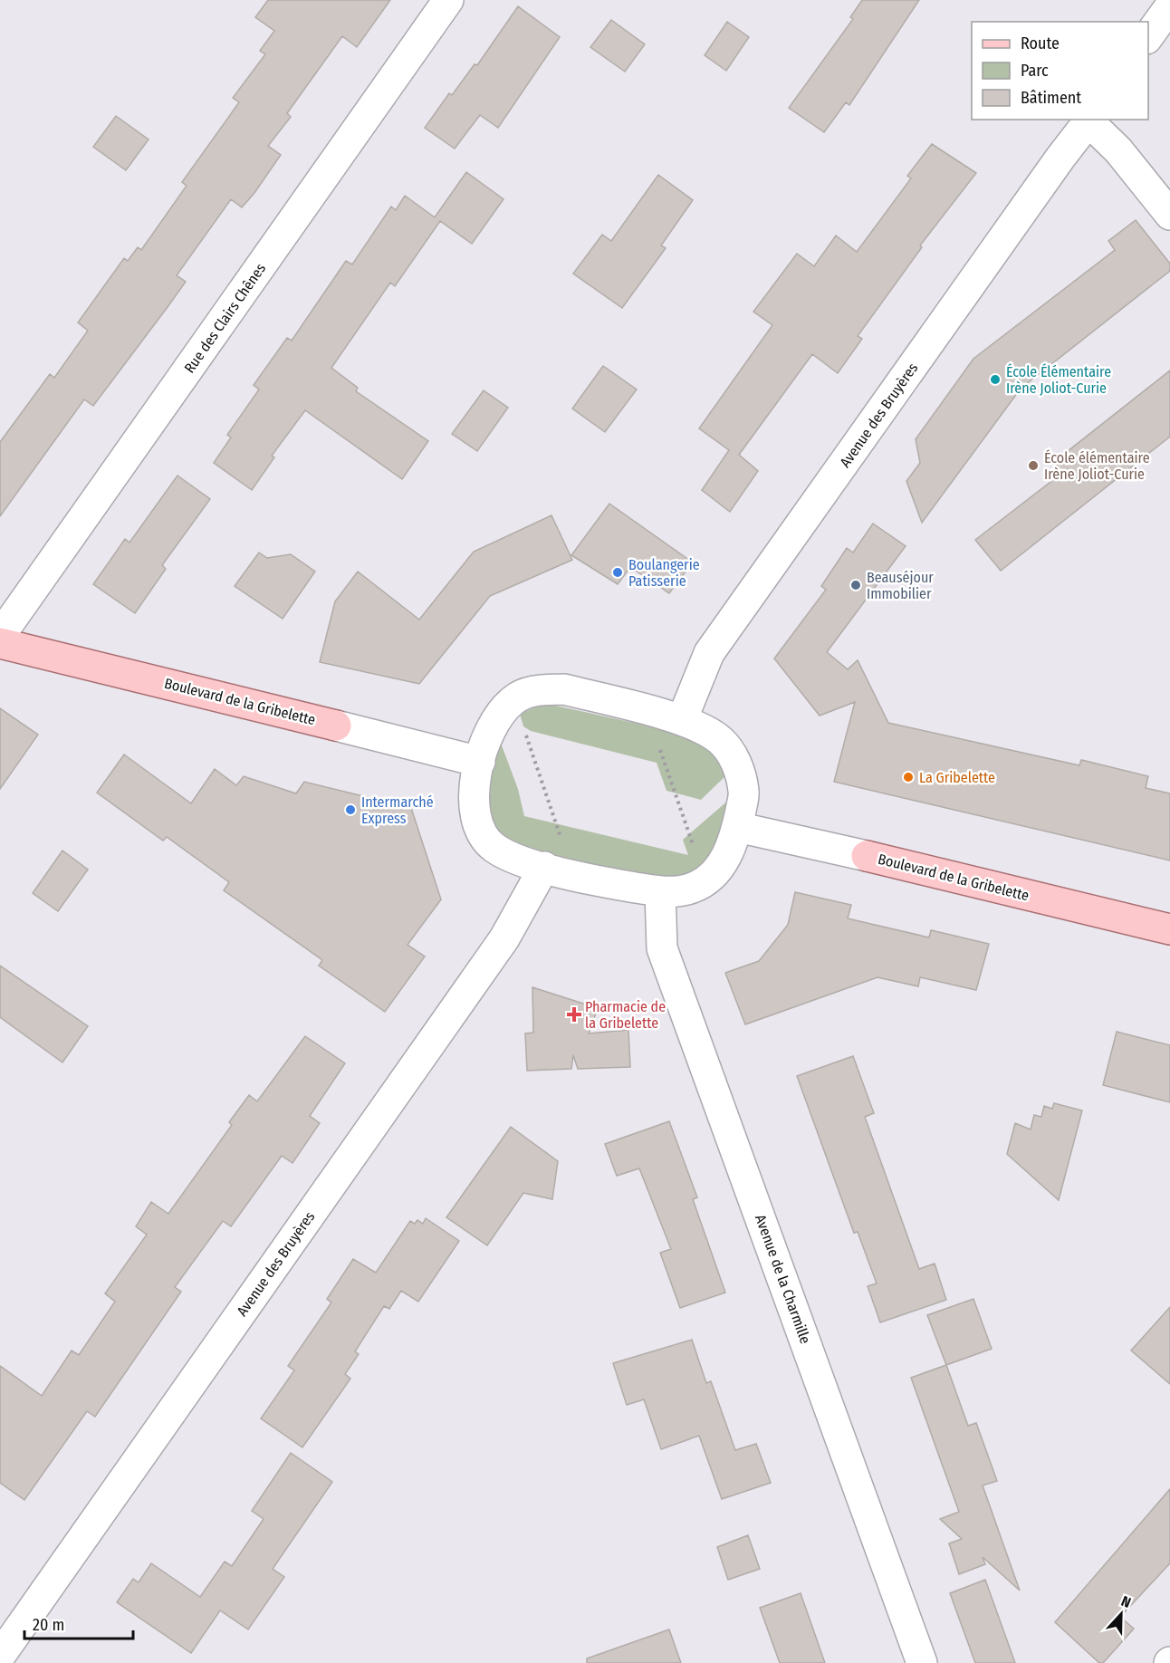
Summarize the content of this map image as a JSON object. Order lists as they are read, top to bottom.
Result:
{
  "streets": {
    "main road": ["Boulevard de la Gribelette"],
    "street": ["Rue des Clairs Chênes", "Avenue des Bruyères", "Avenue de la Charmille"]
  },
  "places": {
    "other": [
      "École Élémentaire Irène Joliot-Curie",
      "École élémentaire Irène Joliot-Curie",
      "Boulangerie Patisserie",
      "Beauséjour Immobilier",
      "La Gribelette",
      "Intermarché Express"
    ],
    "health": ["Pharmacie de la Gribelette"]
  },
  "legend": ["Route", "Parc", "Bâtiment"],
  "scale_bar": "20 m",
  "north": "top"
}
